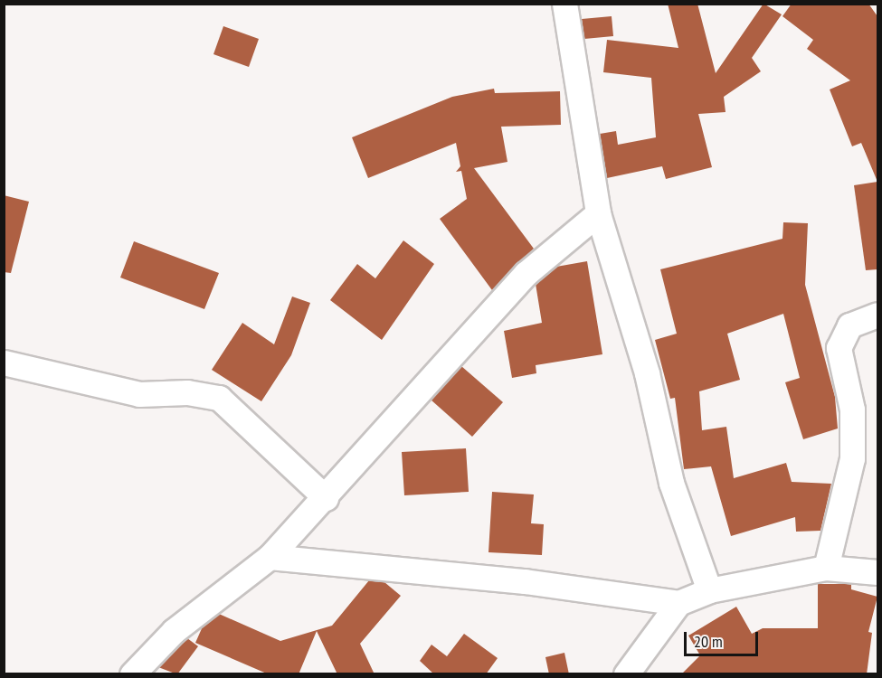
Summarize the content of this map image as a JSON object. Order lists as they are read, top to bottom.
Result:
{
  "scale_bar": "20 m"
}
